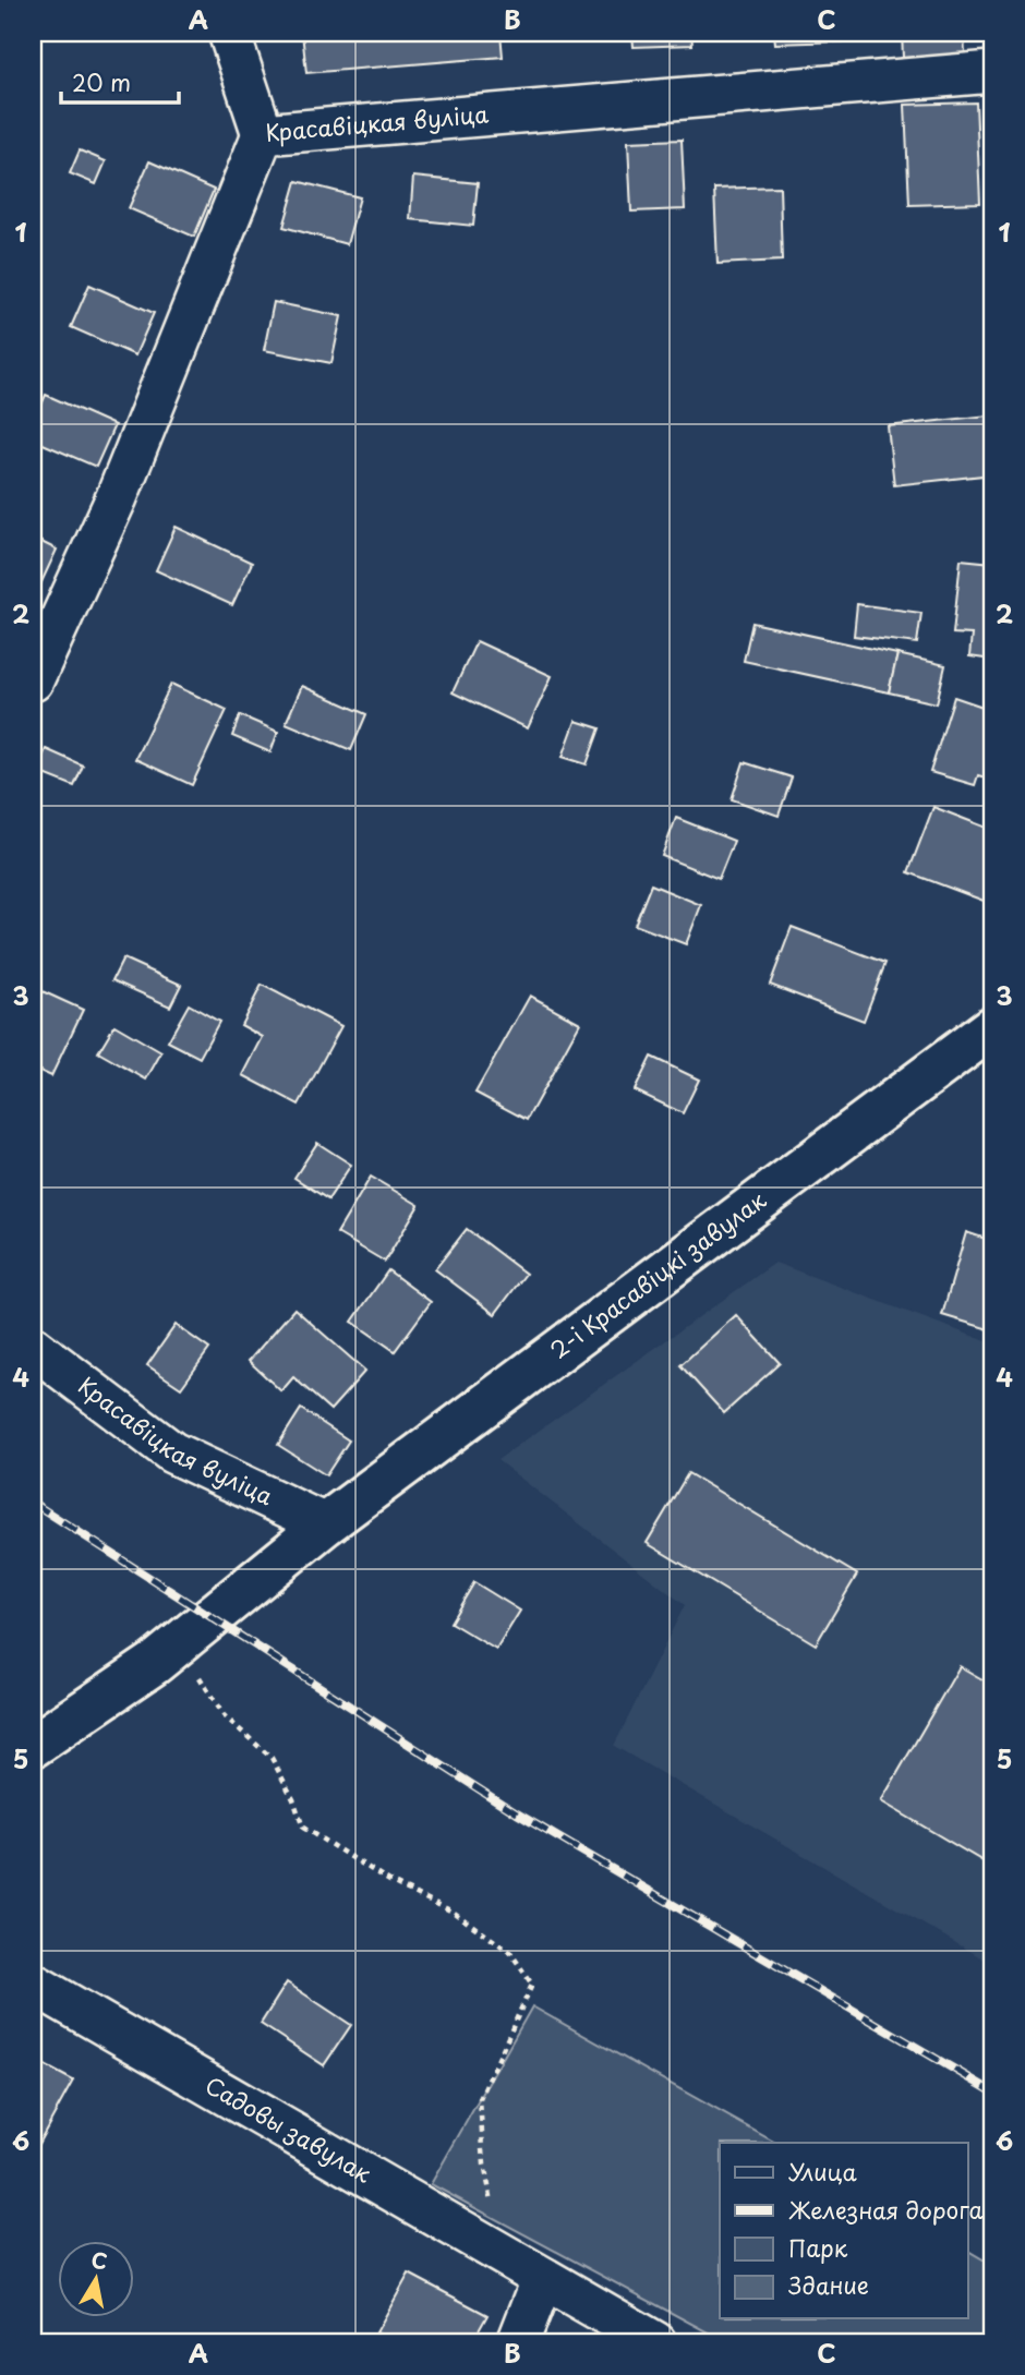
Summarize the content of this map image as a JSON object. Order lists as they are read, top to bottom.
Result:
{
  "streets": {
    "main road": ["2-і Красавіцкі завулак"],
    "street": ["Красавіцкая вуліца", "Садовы завулак"]
  },
  "crossings": [
    ["Красавіцкая вуліца", "2-і Красавіцкі завулак"]
  ],
  "legend": [
    "Улица",
    "Железная дорога",
    "Парк",
    "Здание"
  ],
  "scale_bar": "20 m",
  "north": "top",
  "grid": {
    "columns": ["A", "B", "C"],
    "rows": [
      "1",
      "2",
      "3",
      "4",
      "5",
      "6"
    ]
  }
}
